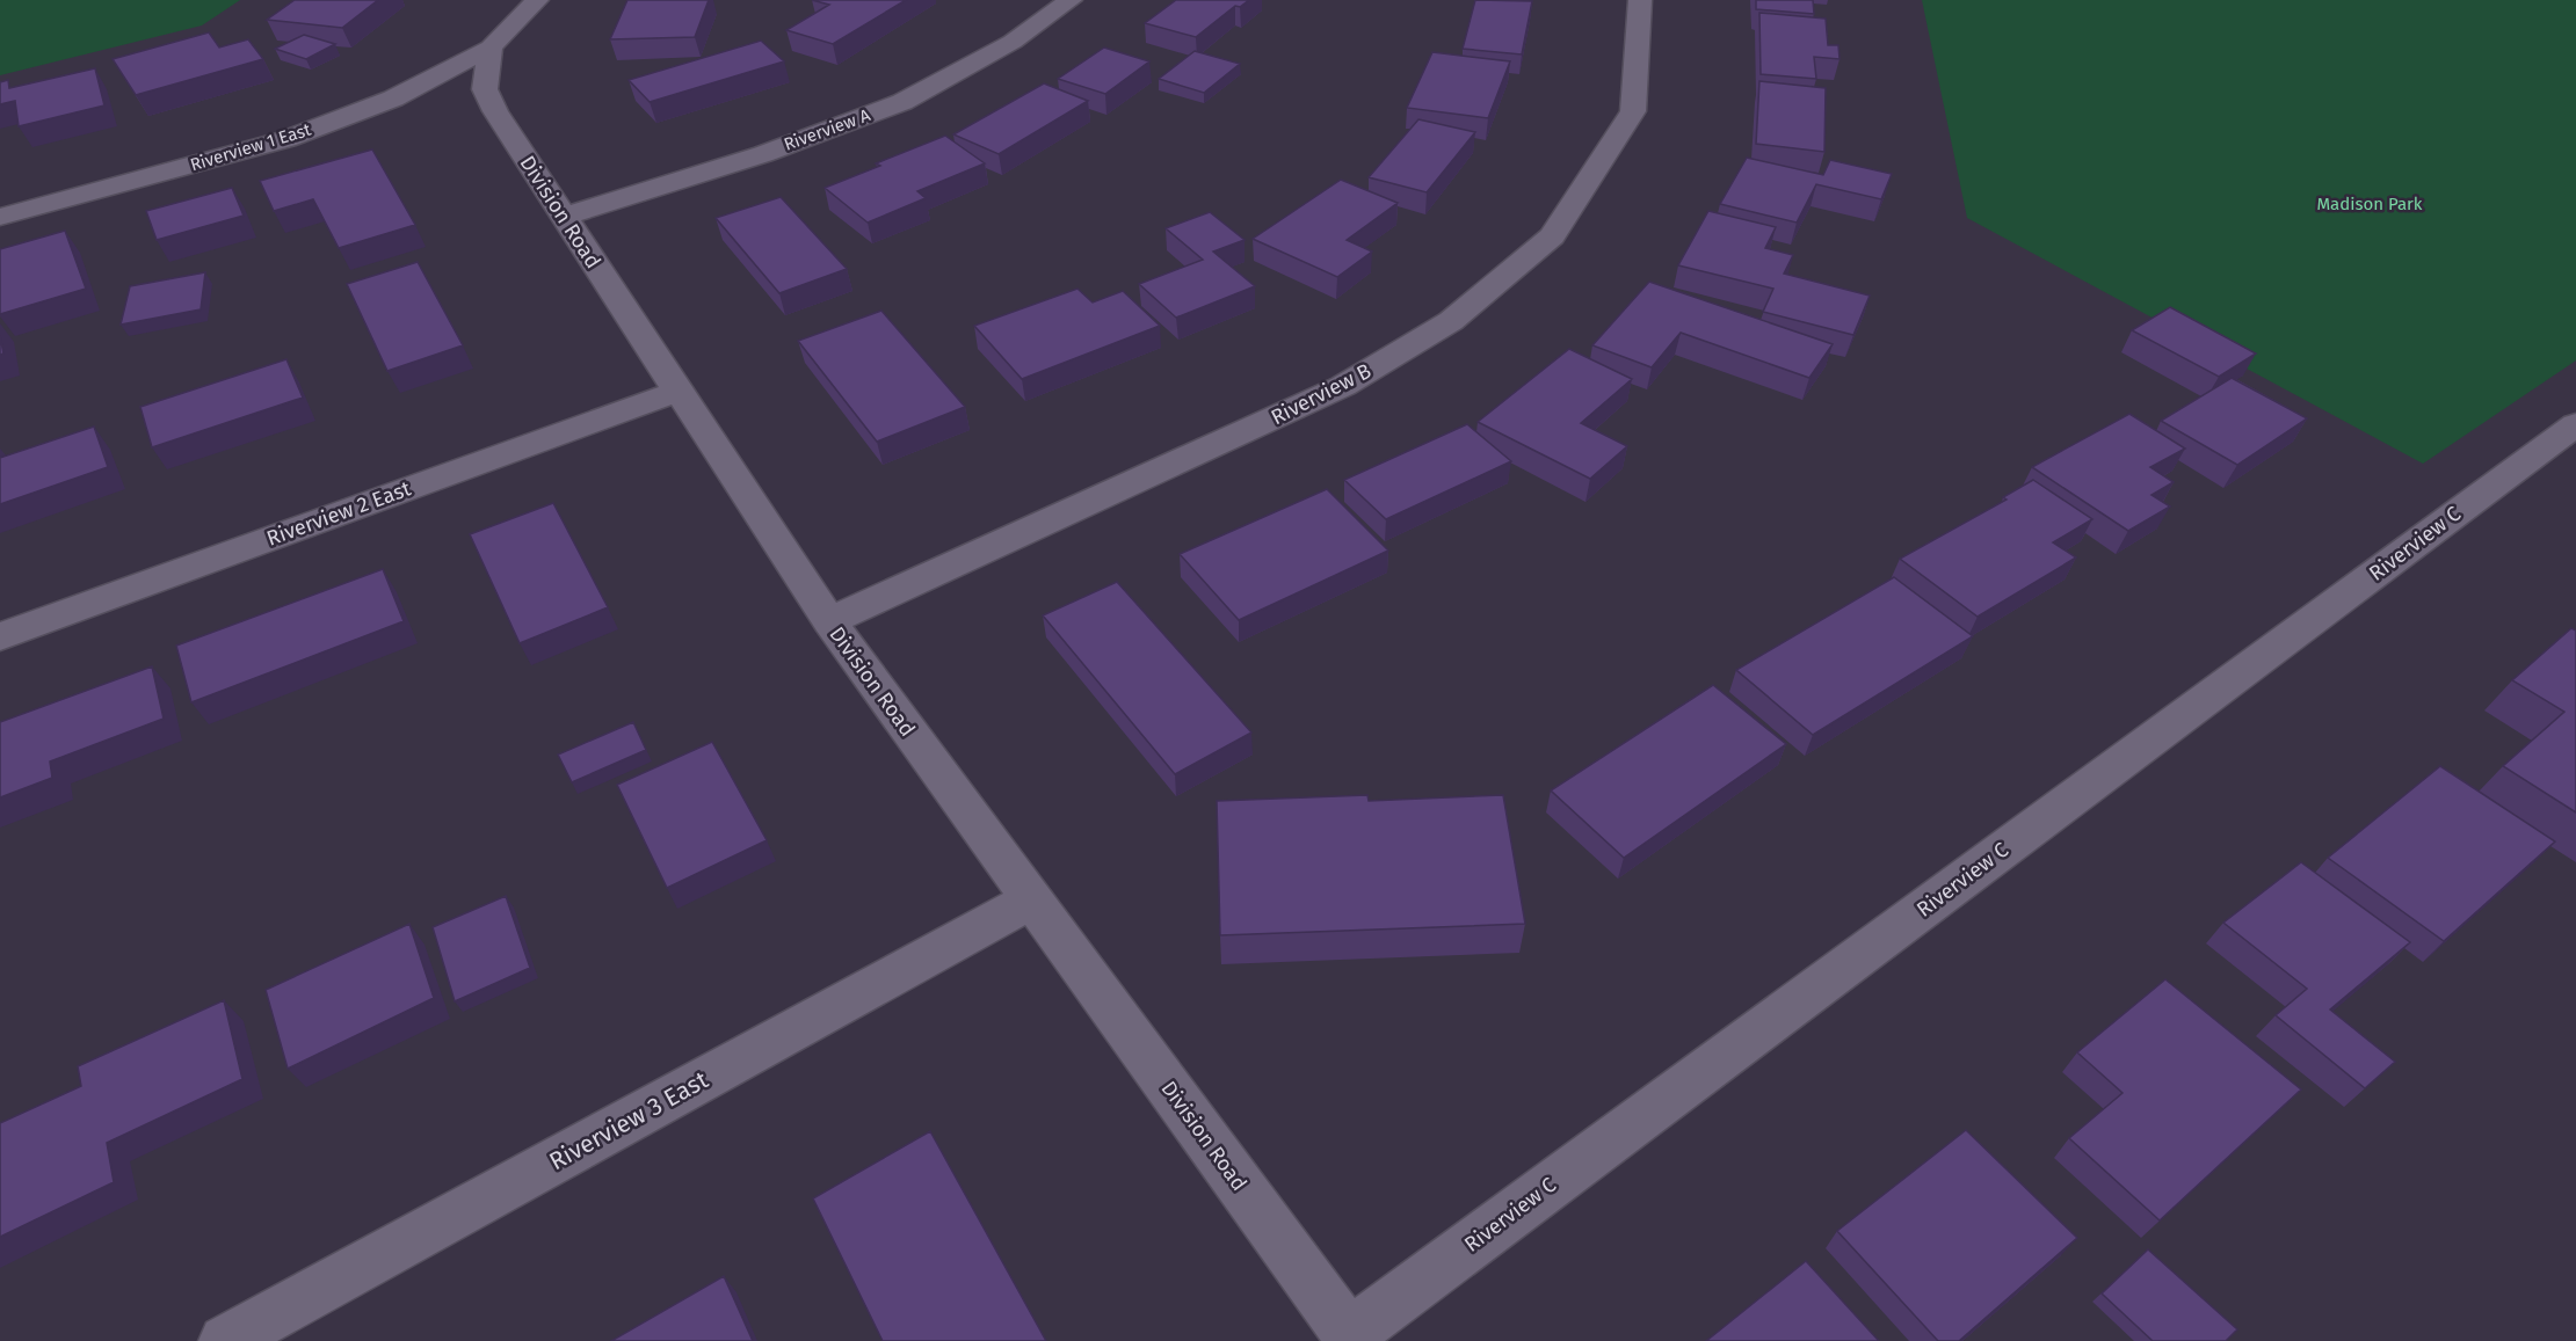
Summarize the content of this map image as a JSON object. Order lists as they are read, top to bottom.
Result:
{
  "streets": {
    "street": [
      "Riverview A",
      "Riverview 1 East",
      "Division Road",
      "Riverview B",
      "Riverview 2 East",
      "Riverview C",
      "Riverview 3 East"
    ]
  },
  "crossings": [
    ["Riverview A", "Division Road"],
    ["Riverview 1 East", "Division Road"],
    ["Division Road", "Riverview B"],
    ["Division Road", "Riverview 2 East"],
    ["Division Road", "Riverview C"],
    ["Division Road", "Riverview 3 East"]
  ],
  "parks": ["Madison Park"]
}
